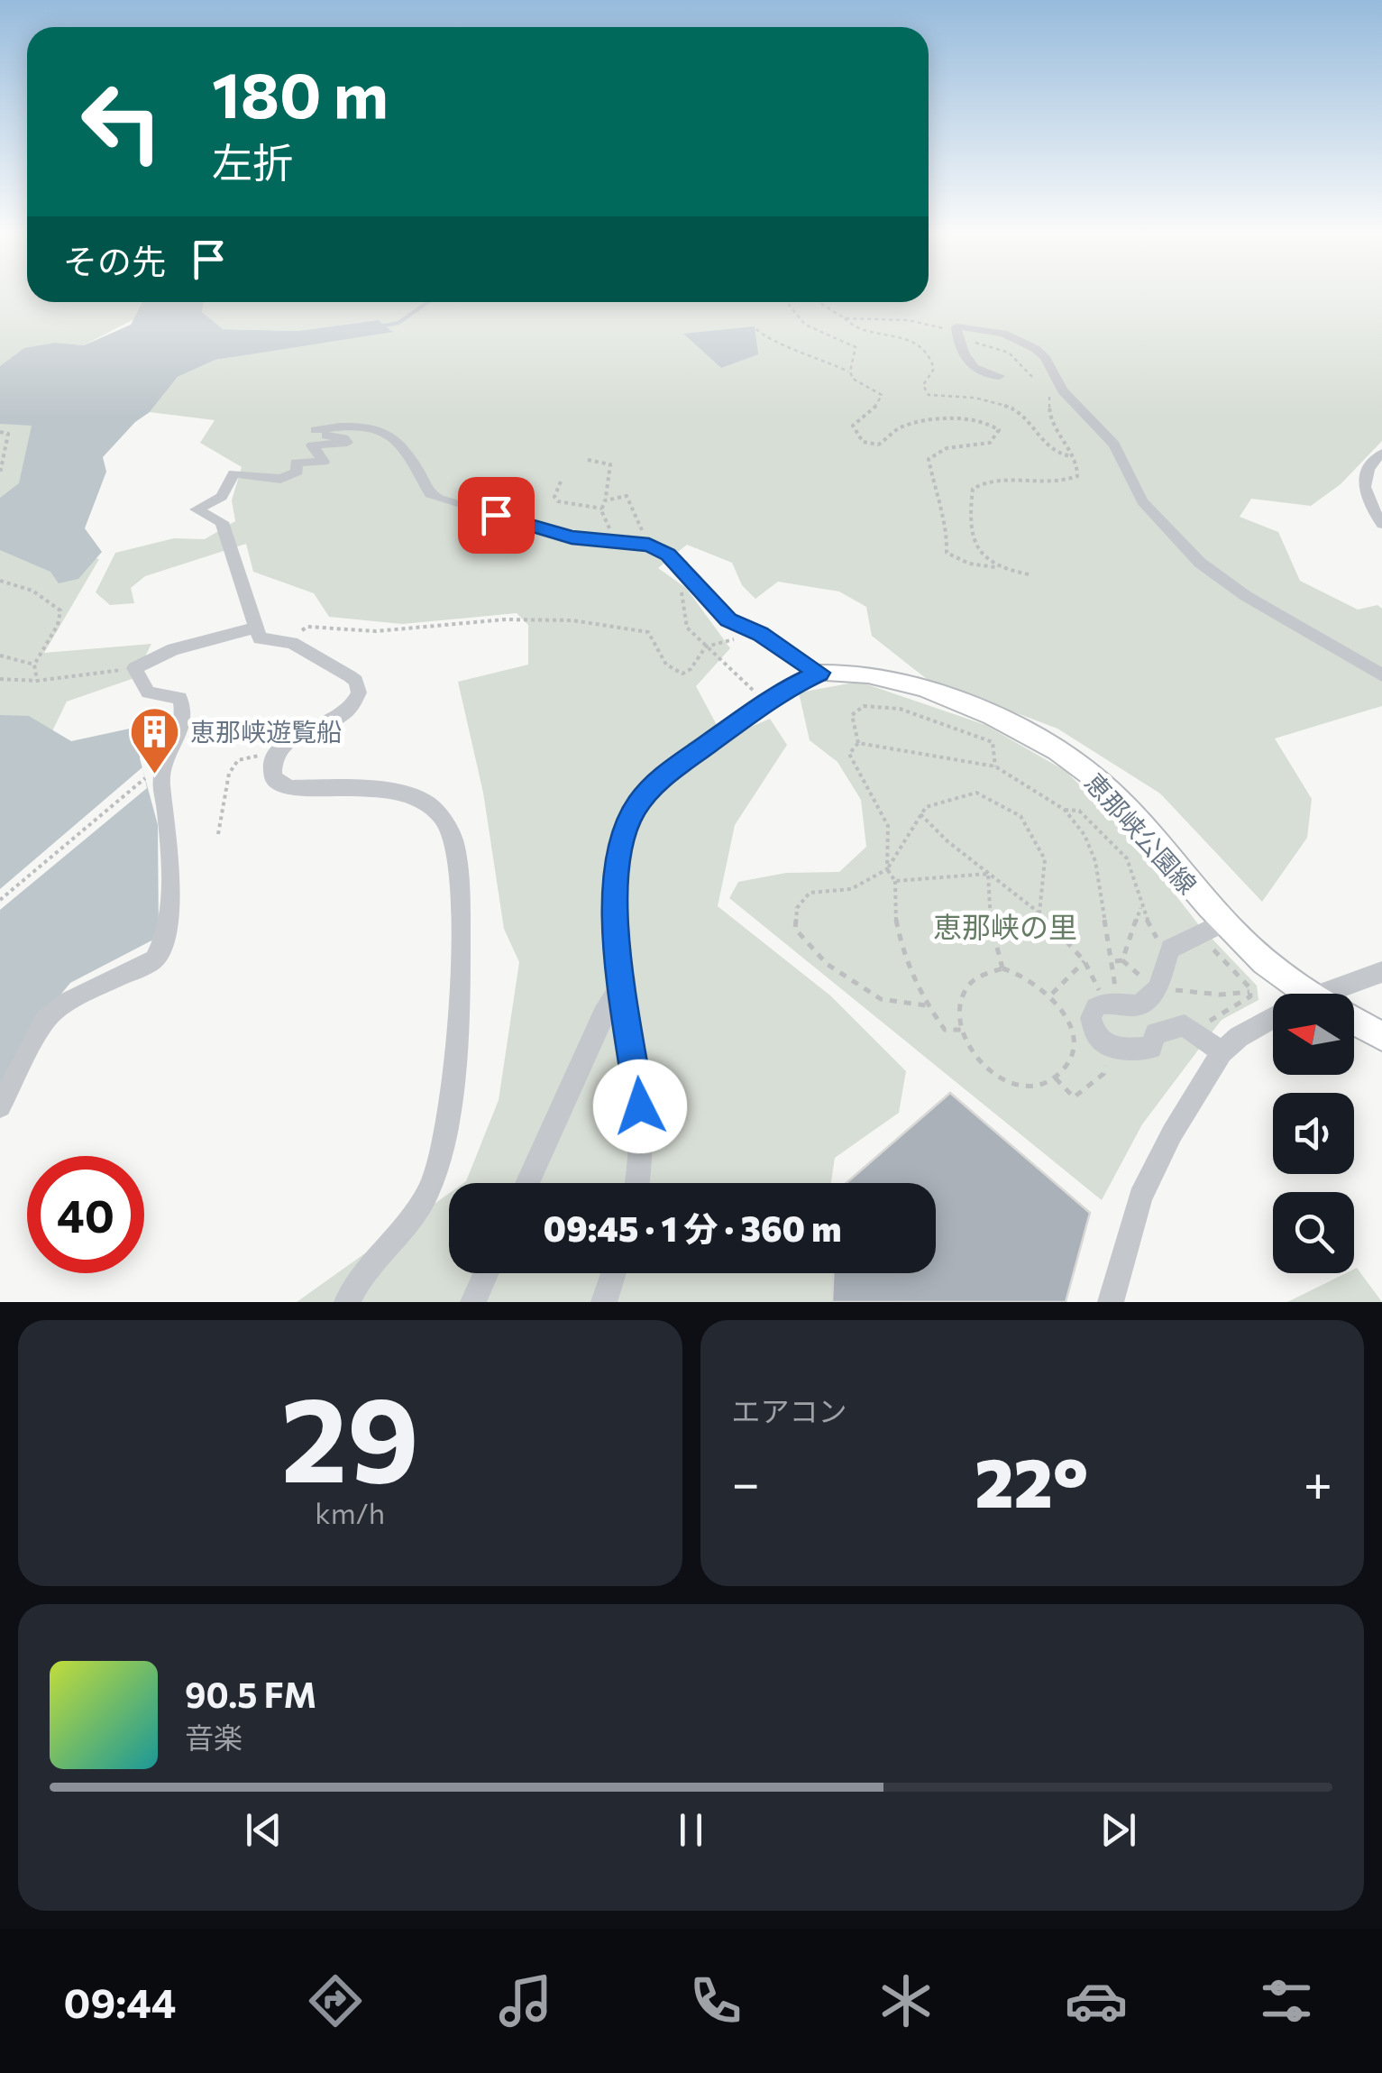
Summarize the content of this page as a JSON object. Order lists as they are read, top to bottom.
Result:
{
  "streets": {
    "main road": ["恵那峡公園線"]
  },
  "parks": ["恵那峡の里"],
  "places": {
    "building": ["恵那峡遊覧船"]
  },
  "north": "left",
  "page": {
    "turn": ["180 m", "左折"],
    "then": "その先",
    "limit": "40",
    "trip": "09:45 · 1 分 · 360 m",
    "tile": [
      ["29", "km/h"],
      "エアコン"
    ],
    "heat": ["−", "22°", "+"],
    "song": ["90.5 FM", "音楽"],
    "tabs": "09:44"
  }
}
